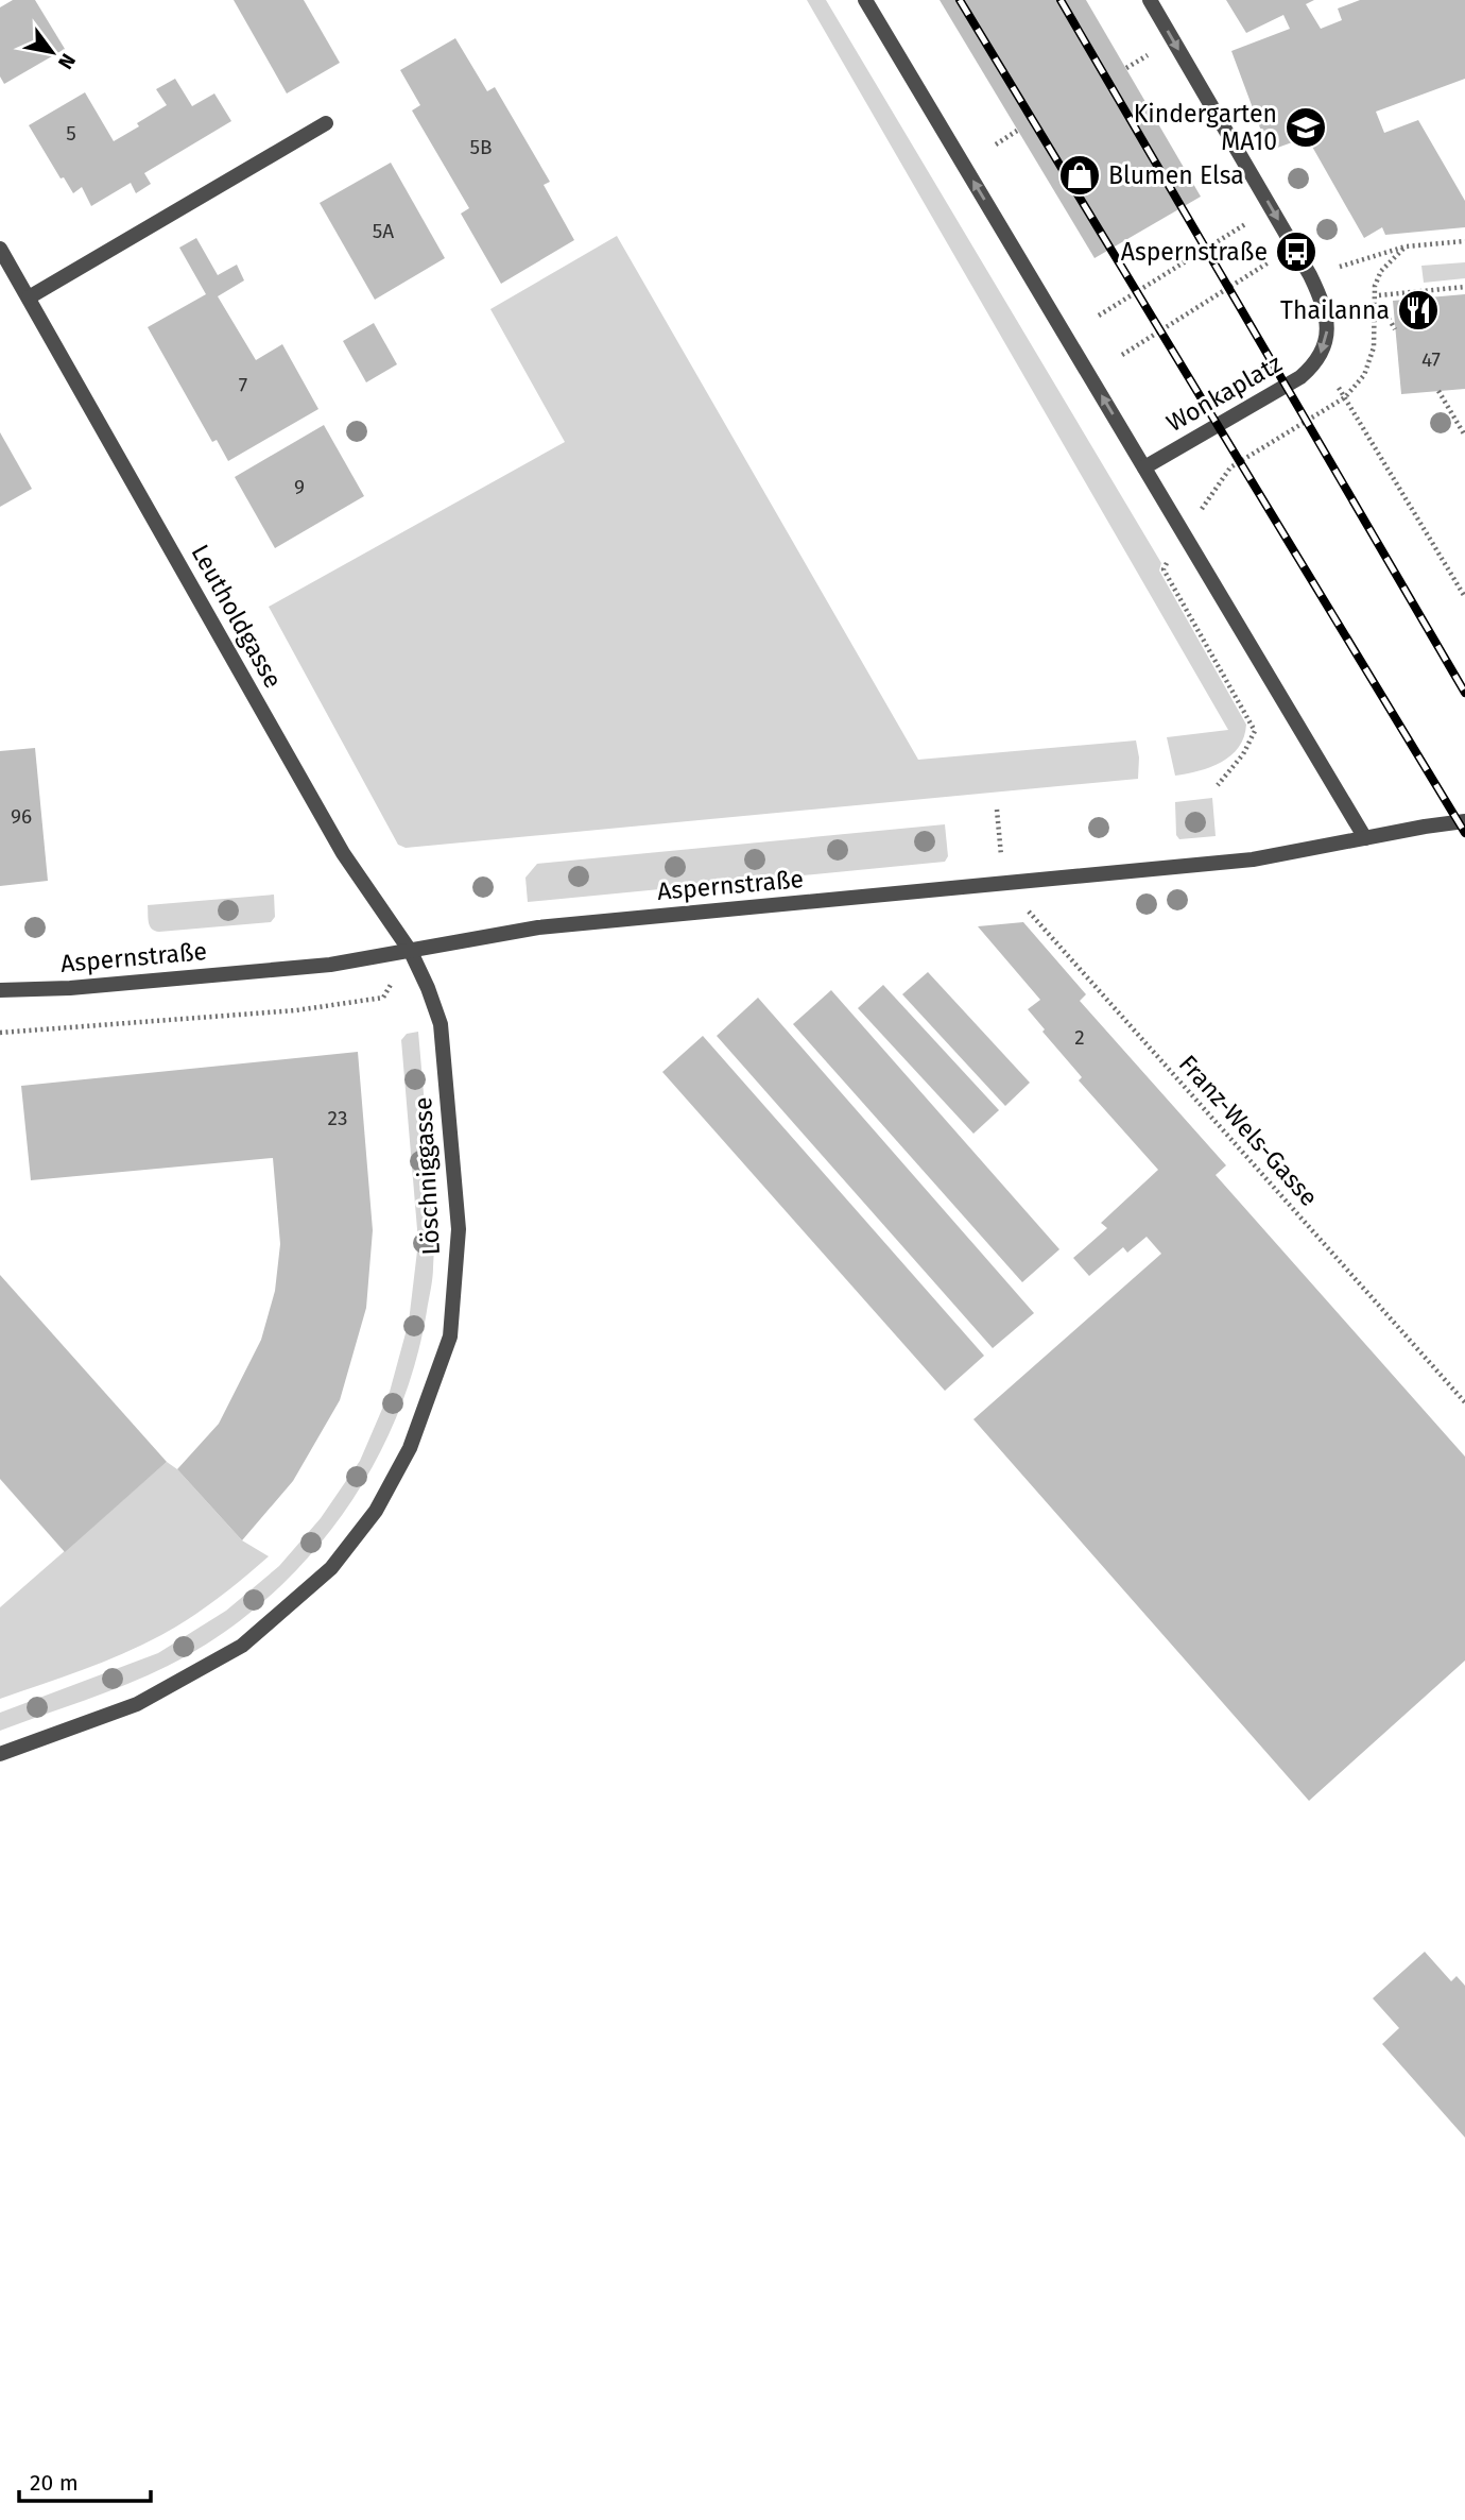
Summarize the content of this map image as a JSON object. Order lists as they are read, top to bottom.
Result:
{
  "streets": {
    "street": [
      "Wonkaplatz",
      "Leutholdgasse",
      "Aspernstraße",
      "Löschniggasse"
    ],
    "path": ["Franz-Wels-Gasse"]
  },
  "crossings": [
    ["Leutholdgasse", "Aspernstraße"],
    ["Leutholdgasse", "Löschniggasse"],
    ["Aspernstraße", "Franz-Wels-Gasse"],
    ["Aspernstraße", "Löschniggasse"]
  ],
  "places": {
    "school or university": ["Kindergarten MA10"],
    "shop": ["Blumen Elsa"],
    "bus stop": ["Aspernstraße"],
    "restaurant": ["Thailanna"]
  },
  "house_numbers": [
    "5",
    "5B",
    "5A",
    "47",
    "7",
    "9",
    "96",
    "2",
    "23"
  ],
  "scale_bar": "20 m",
  "north": "bottom right"
}
